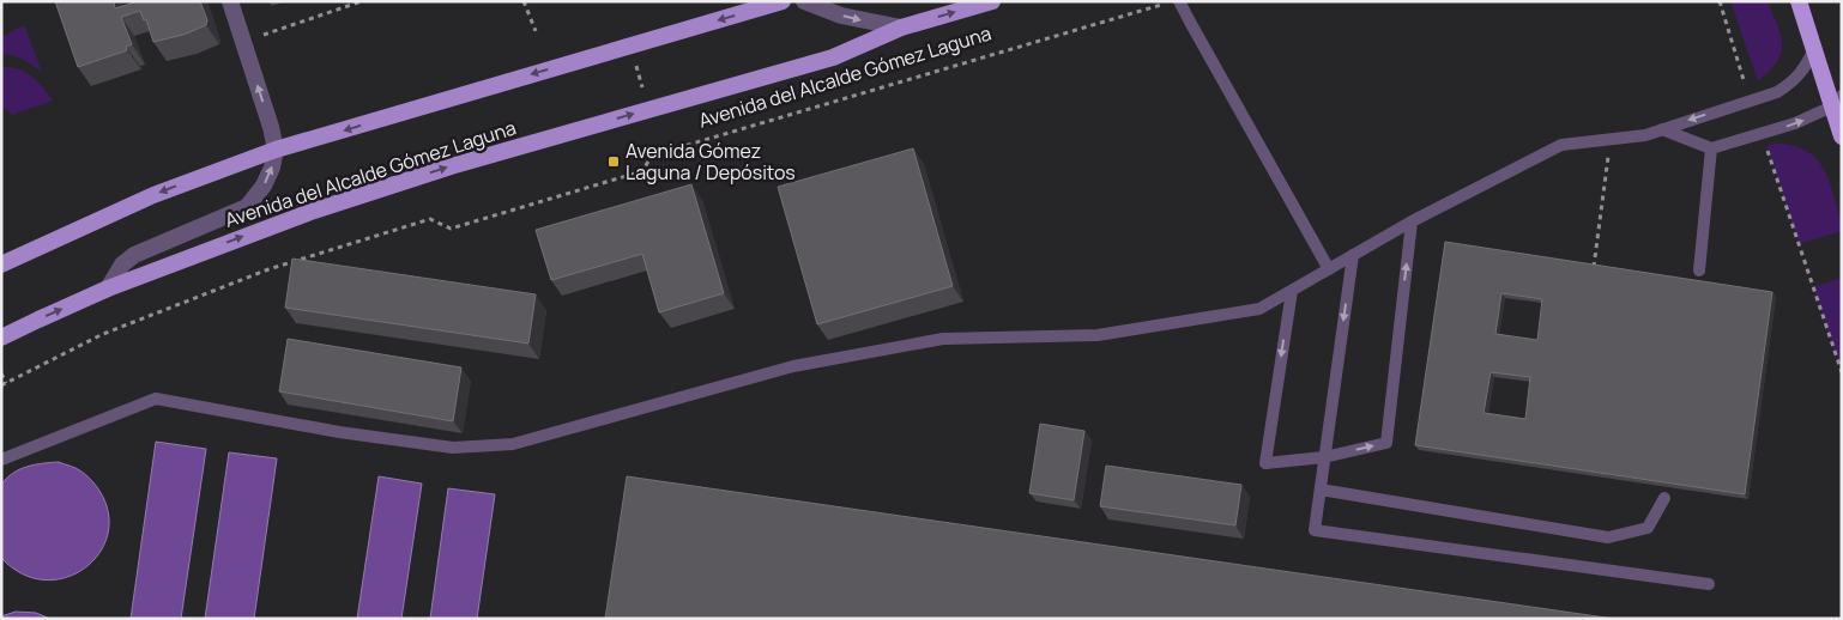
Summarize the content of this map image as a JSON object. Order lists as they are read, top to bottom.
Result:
{
  "streets": {
    "main road": ["Avenida del Alcalde Gómez Laguna"]
  },
  "one_way": ["Avenida del Alcalde Gómez Laguna"],
  "places": {
    "transit": ["Avenida Gómez Laguna / Depósitos"]
  }
}
